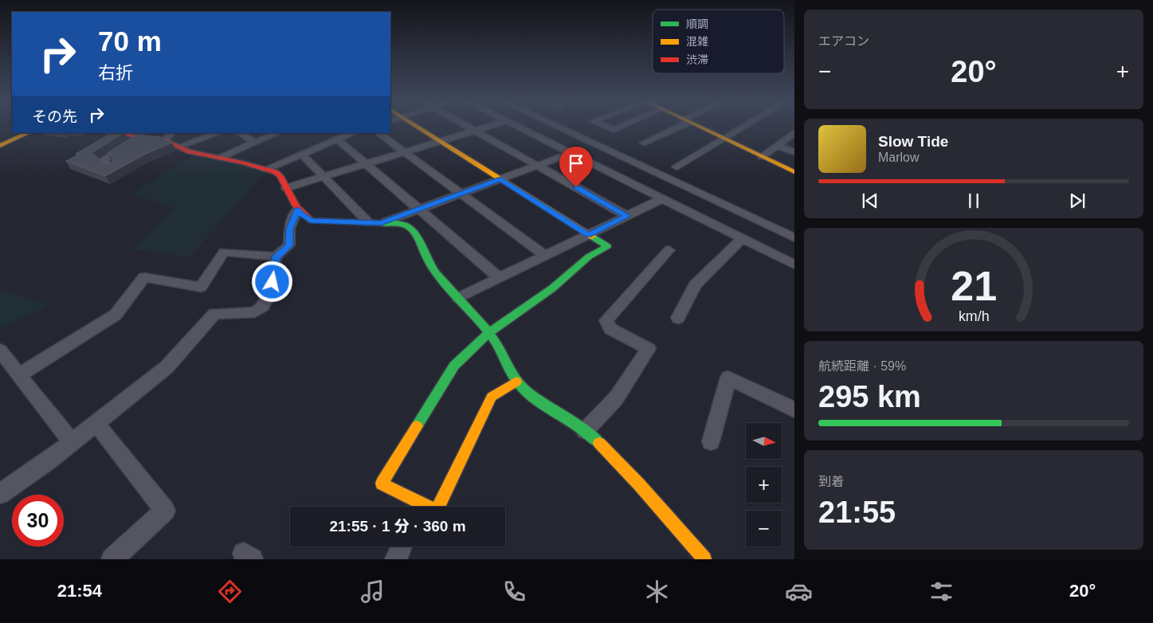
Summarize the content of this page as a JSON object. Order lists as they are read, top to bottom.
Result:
{
  "legend": ["順調", "混雑", "渋滞"],
  "north": "right",
  "page": {
    "tile": [
      "エアコン",
      ["航続距離 · 59%", "295 km"],
      ["到着", "21:55"]
    ],
    "turn": ["70 m", "右折"],
    "heat": ["−", "20°", "+"],
    "then": "その先",
    "song": ["Slow Tide", "Marlow"],
    "map_buttons": ["+", "−"],
    "limit": "30",
    "trip": "21:55 · 1 分 · 360 m",
    "tabs": ["21:54", "20°"],
    "gauge": ["21", "km/h"]
  }
}
